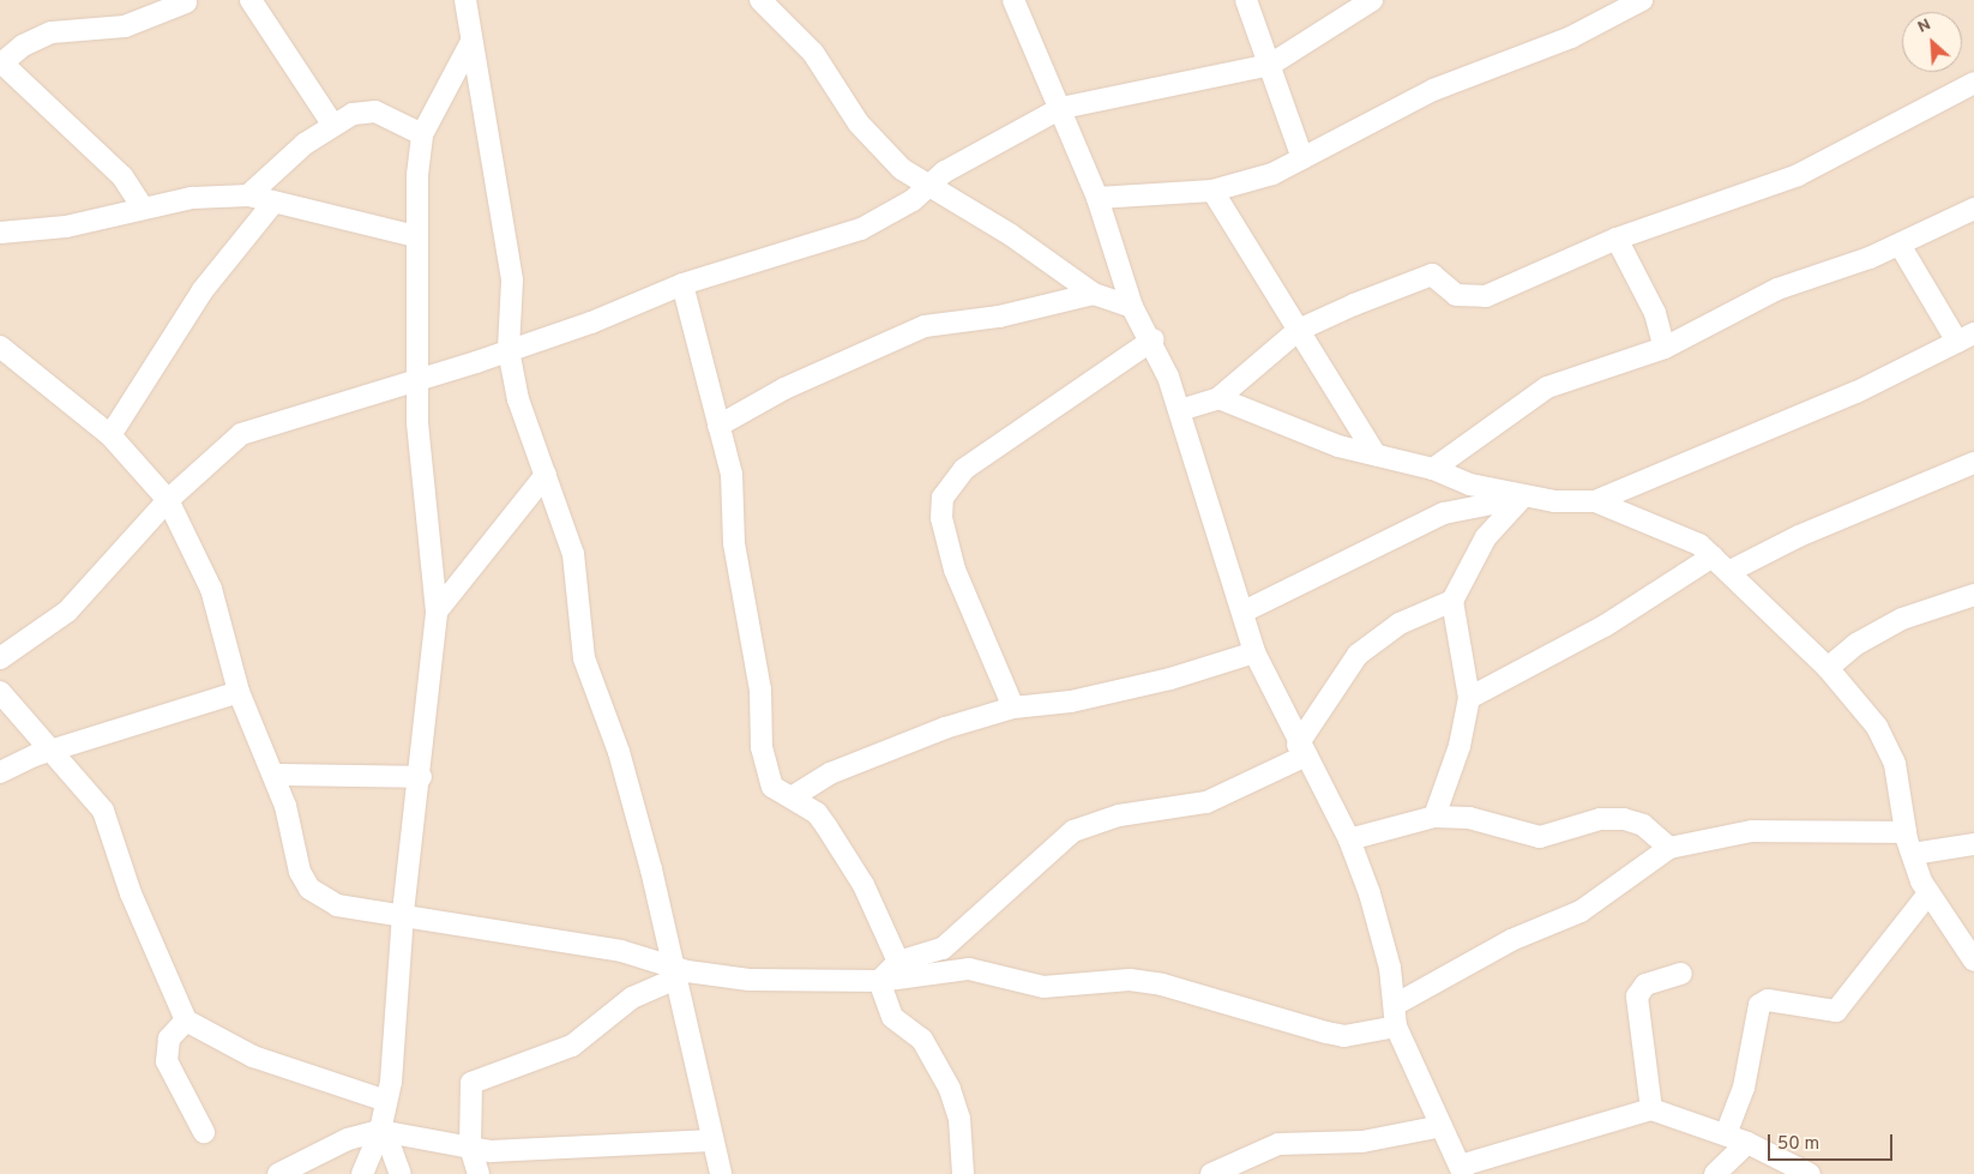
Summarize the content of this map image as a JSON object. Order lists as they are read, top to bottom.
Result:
{
  "scale_bar": "50 m",
  "north": "top left"
}
